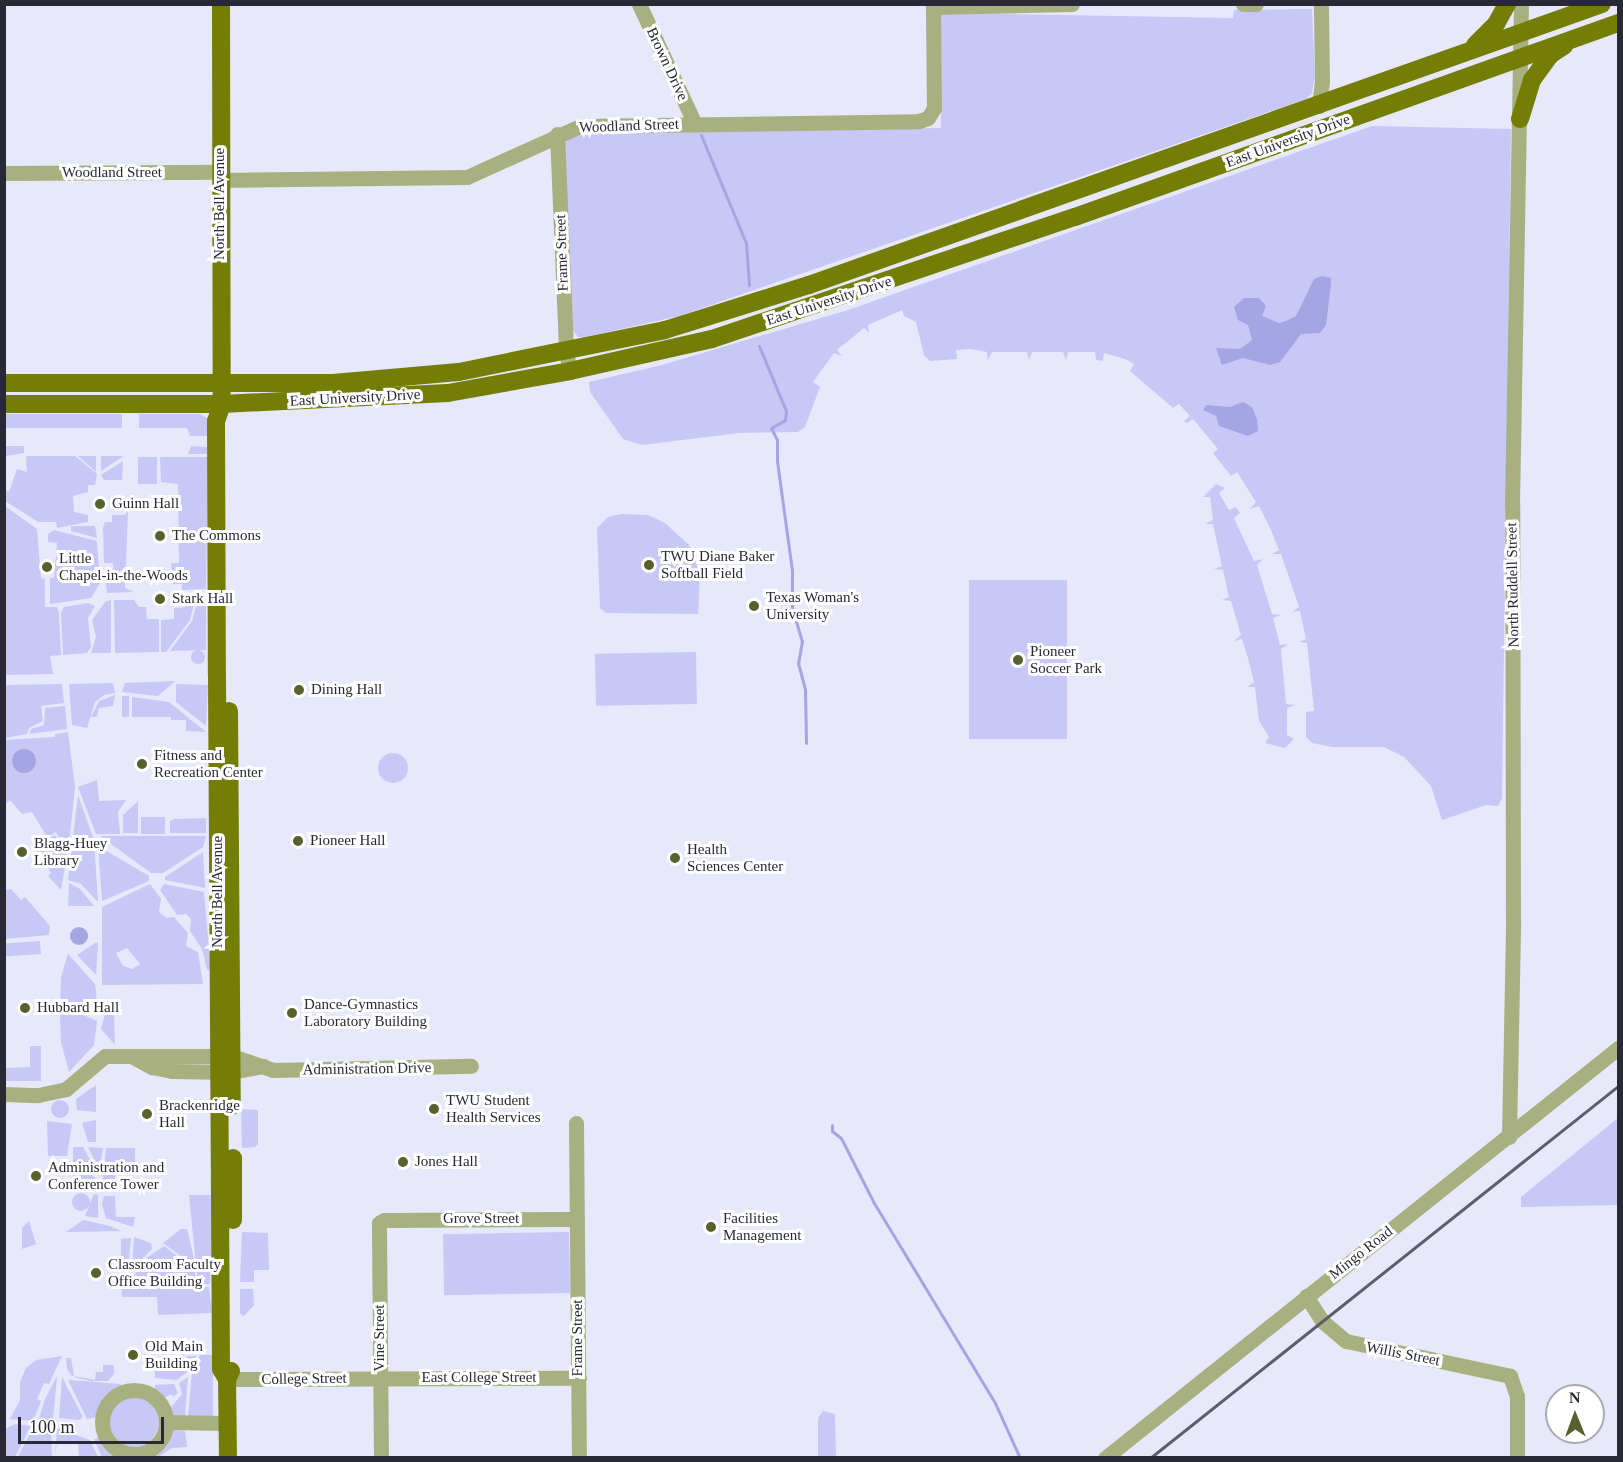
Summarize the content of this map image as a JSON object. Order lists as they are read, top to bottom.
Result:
{
  "streets": {
    "main road": ["East University Drive", "North Bell Avenue"],
    "street": [
      "Brown Drive",
      "Woodland Street",
      "Frame Street",
      "North Ruddell Street",
      "Administration Drive",
      "Grove Street",
      "Mingo Road",
      "Vine Street",
      "Willis Street",
      "East College Street",
      "College Street"
    ]
  },
  "crossings": [
    ["Brown Drive", "Woodland Street"],
    ["Woodland Street", "North Bell Avenue"],
    ["Woodland Street", "Frame Street"],
    ["East University Drive", "North Bell Avenue"],
    ["East University Drive", "Frame Street"],
    ["East University Drive", "North Ruddell Street"],
    ["North Bell Avenue", "Administration Drive"],
    ["North Bell Avenue", "College Street"],
    ["Frame Street", "Grove Street"],
    ["Frame Street", "East College Street"],
    ["North Ruddell Street", "Mingo Road"],
    ["Grove Street", "Vine Street"],
    ["Mingo Road", "Willis Street"],
    ["Vine Street", "East College Street"],
    ["Vine Street", "College Street"],
    ["East College Street", "College Street"]
  ],
  "places": [
    "Guinn Hall",
    "The Commons",
    "TWU Diane Baker Softball Field",
    "Little Chapel-in-the-Woods",
    "Stark Hall",
    "Texas Woman's University",
    "Pioneer Soccer Park",
    "Dining Hall",
    "Fitness and Recreation Center",
    "Pioneer Hall",
    "Blagg-Huey Library",
    "Health Sciences Center",
    "Hubbard Hall",
    "Dance-Gymnastics Laboratory Building",
    "TWU Student Health Services",
    "Brackenridge Hall",
    "Jones Hall",
    "Administration and Conference Tower",
    "Facilities Management",
    "Classroom Faculty Office Building",
    "Old Main Building"
  ],
  "scale_bar": "100 m",
  "north": "top"
}
